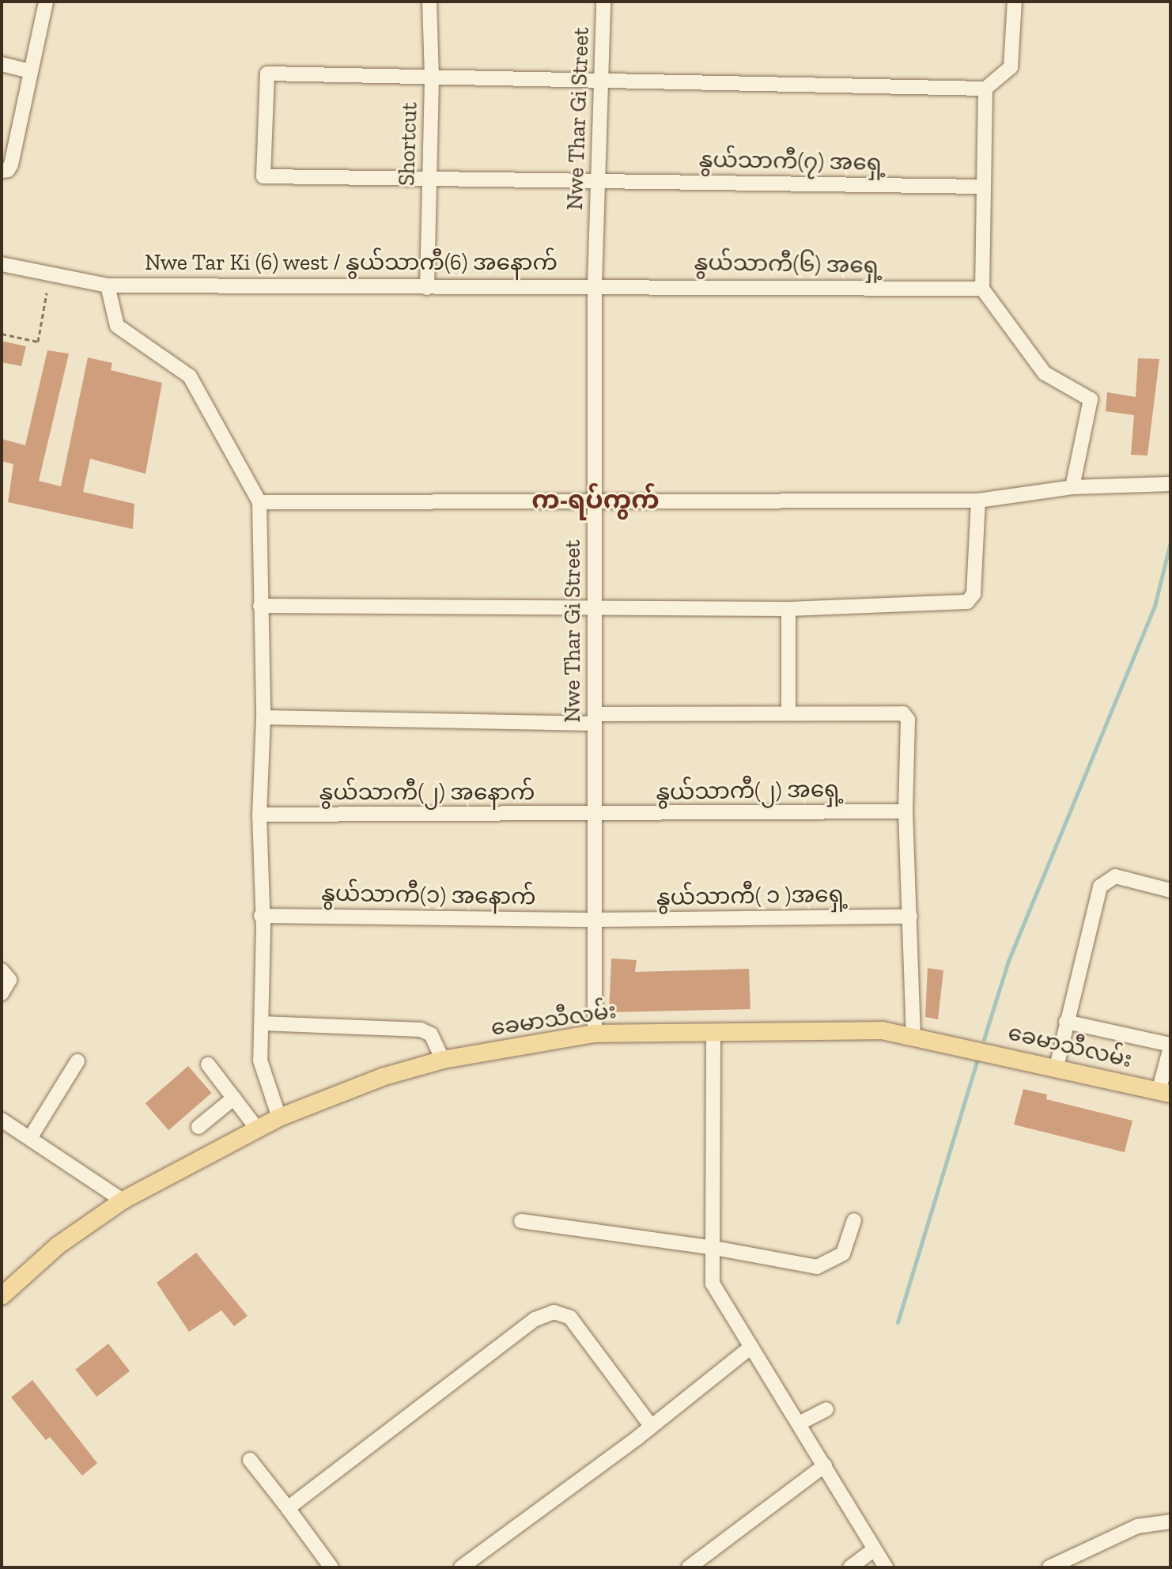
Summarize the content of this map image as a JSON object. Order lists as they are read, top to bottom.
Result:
{
  "streets": {
    "main road": ["ခေမာသီလမ်း"],
    "street": [
      "Nwe Thar Gi Street",
      "Shortcut",
      "နွယ်သာကီ(၇) အရှေ့",
      "Nwe Tar Ki (6) west / နွယ်သာကီ(6) အနောက်",
      "နွယ်သာကီ(၆) အရှေ့",
      "နွယ်သာကီ(၂) အရှေ့",
      "နွယ်သာကီ(၂) အနောက်",
      "နွယ်သာကီ(၁) အနောက်",
      "နွယ်သာကီ( ၁ )အရှေ့"
    ]
  },
  "crossings": [
    ["Nwe Thar Gi Street", "နွယ်သာကီ(၇) အရှေ့"],
    ["Nwe Thar Gi Street", "Nwe Tar Ki (6) west / နွယ်သာကီ(6) အနောက်"],
    ["Nwe Thar Gi Street", "နွယ်သာကီ(၆) အရှေ့"],
    ["Nwe Thar Gi Street", "နွယ်သာကီ(၂) အရှေ့"],
    ["Nwe Thar Gi Street", "နွယ်သာကီ(၂) အနောက်"],
    ["Nwe Thar Gi Street", "နွယ်သာကီ(၁) အနောက်"],
    ["Nwe Thar Gi Street", "နွယ်သာကီ( ၁ )အရှေ့"],
    ["Nwe Thar Gi Street", "ခေမာသီလမ်း"],
    ["Shortcut", "နွယ်သာကီ(၇) အရှေ့"],
    ["Shortcut", "Nwe Tar Ki (6) west / နွယ်သာကီ(6) အနောက်"],
    ["Nwe Tar Ki (6) west / နွယ်သာကီ(6) အနောက်", "နွယ်သာကီ(၆) အရှေ့"],
    ["နွယ်သာကီ(၂) အရှေ့", "နွယ်သာကီ(၂) အနောက်"],
    ["နွယ်သာကီ(၁) အနောက်", "နွယ်သာကီ( ၁ )အရှေ့"]
  ],
  "districts": ["က-ရပ်ကွက်"]
}
